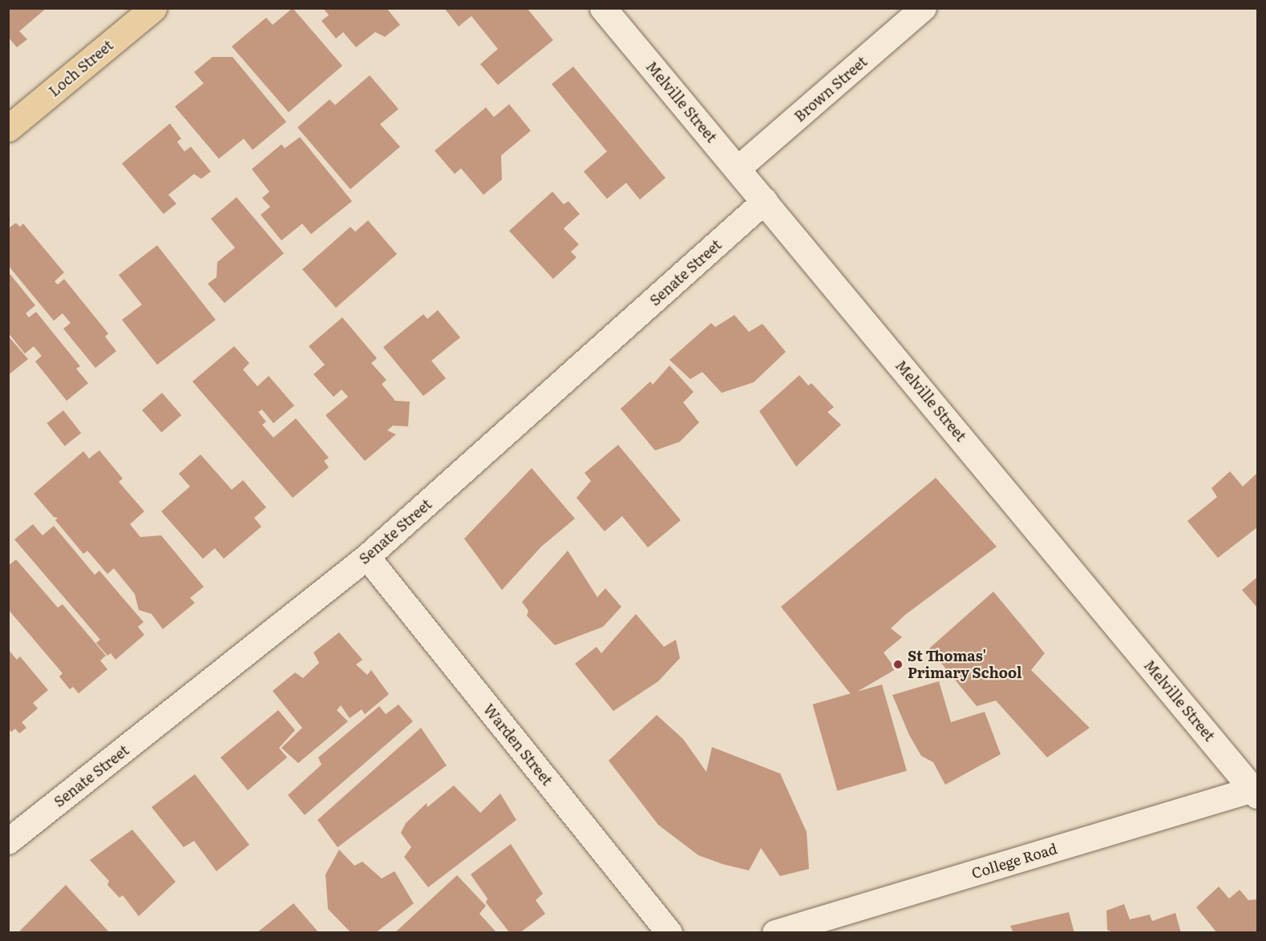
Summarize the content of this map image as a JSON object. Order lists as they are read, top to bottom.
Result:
{
  "streets": {
    "main road": ["Loch Street"],
    "street": [
      "Brown Street",
      "Melville Street",
      "Senate Street",
      "Warden Street",
      "College Road"
    ]
  },
  "crossings": [
    ["Brown Street", "Melville Street"],
    ["Melville Street", "Senate Street"],
    ["Melville Street", "College Road"],
    ["Senate Street", "Warden Street"]
  ],
  "places": ["St Thomas' Primary School"]
}
